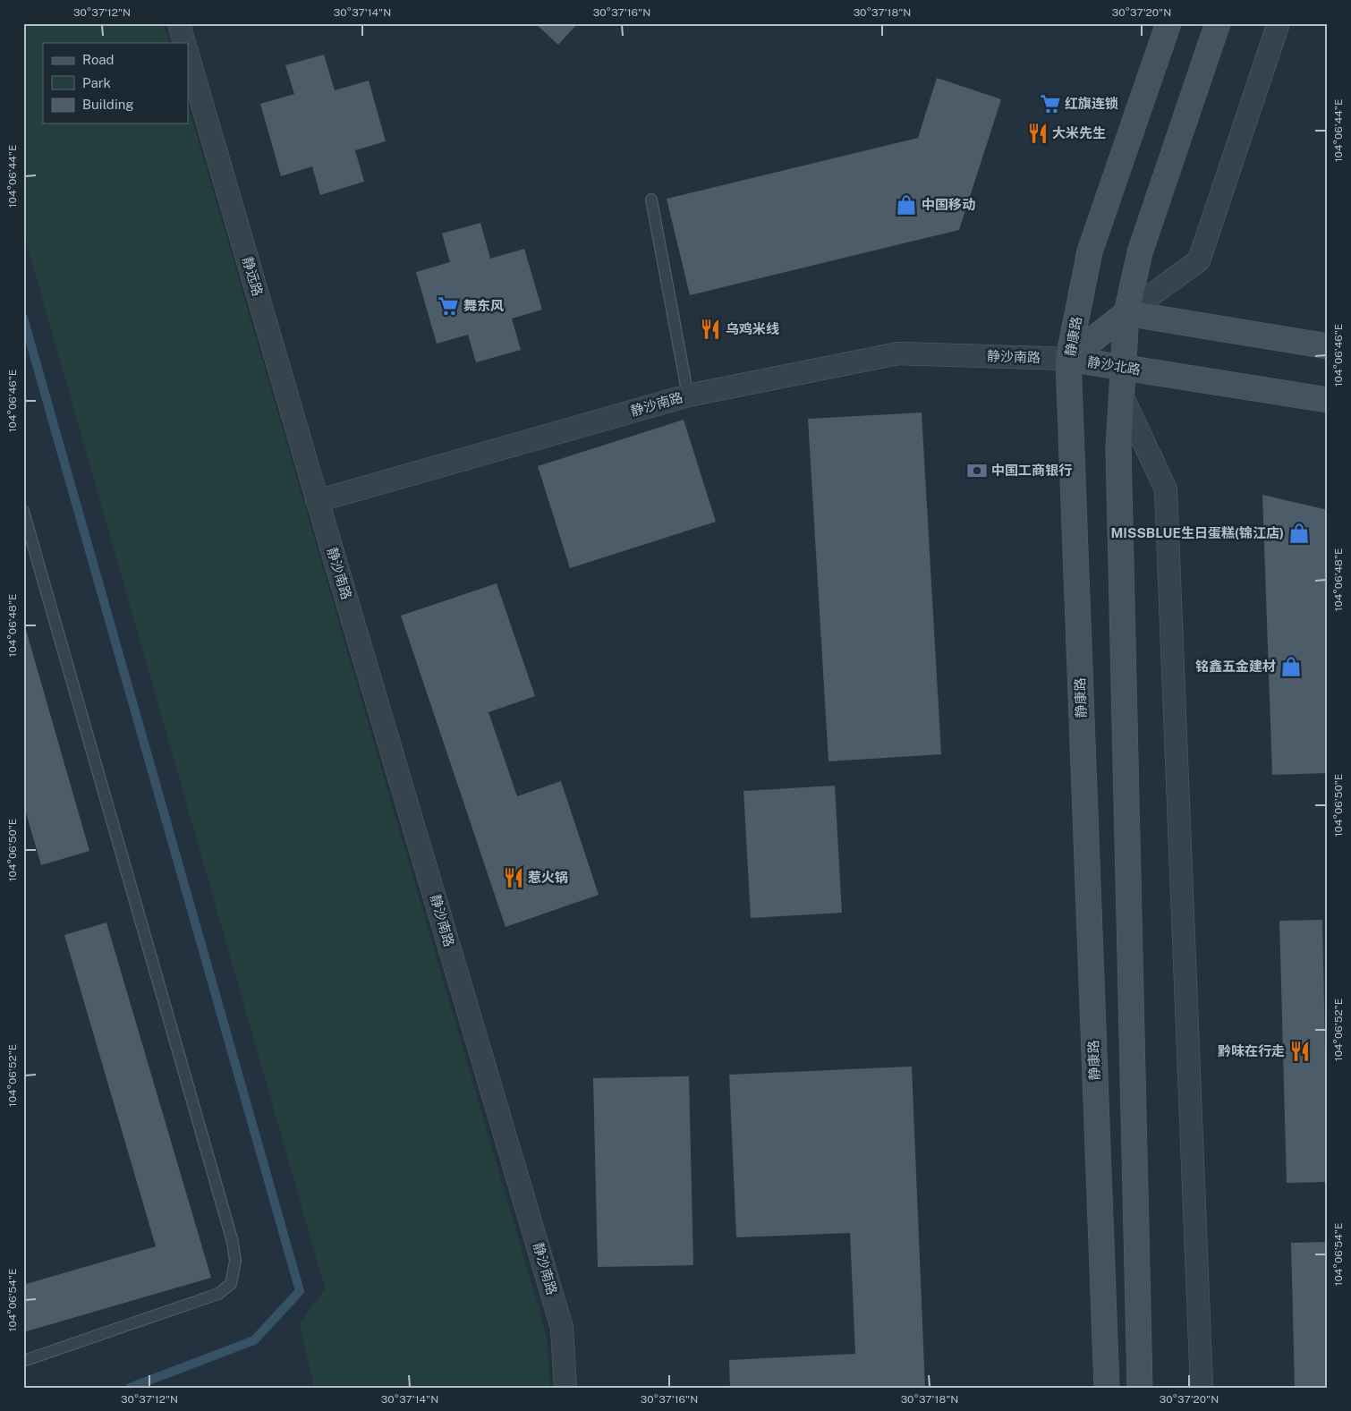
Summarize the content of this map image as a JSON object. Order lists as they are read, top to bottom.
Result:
{
  "streets": {
    "main road": ["静康路", "静沙北路"],
    "street": ["静远路", "静沙南路"]
  },
  "crossings": [
    ["静远路", "静沙南路"],
    ["静康路", "静沙南路"],
    ["静康路", "静沙北路"],
    ["静沙南路", "静沙北路"]
  ],
  "places": {
    "supermarket": ["红旗连锁", "舞东风"],
    "restaurant": [
      "大米先生",
      "乌鸡米线",
      "惹火锅",
      "黔味在行走"
    ],
    "shop": ["中国移动", "MISSBLUE生日蛋糕(锦江店)", "铭鑫五金建材"],
    "bank": ["中国工商银行"]
  },
  "legend": ["Road", "Park", "Building"],
  "coordinates": [
    "30°37'12\"N",
    "30°37'14\"N",
    "30°37'16\"N",
    "30°37'18\"N",
    "30°37'20\"N",
    "104°06'44\"E",
    "104°06'46\"E",
    "104°06'48\"E",
    "104°06'50\"E",
    "104°06'52\"E",
    "104°06'54\"E"
  ]
}
